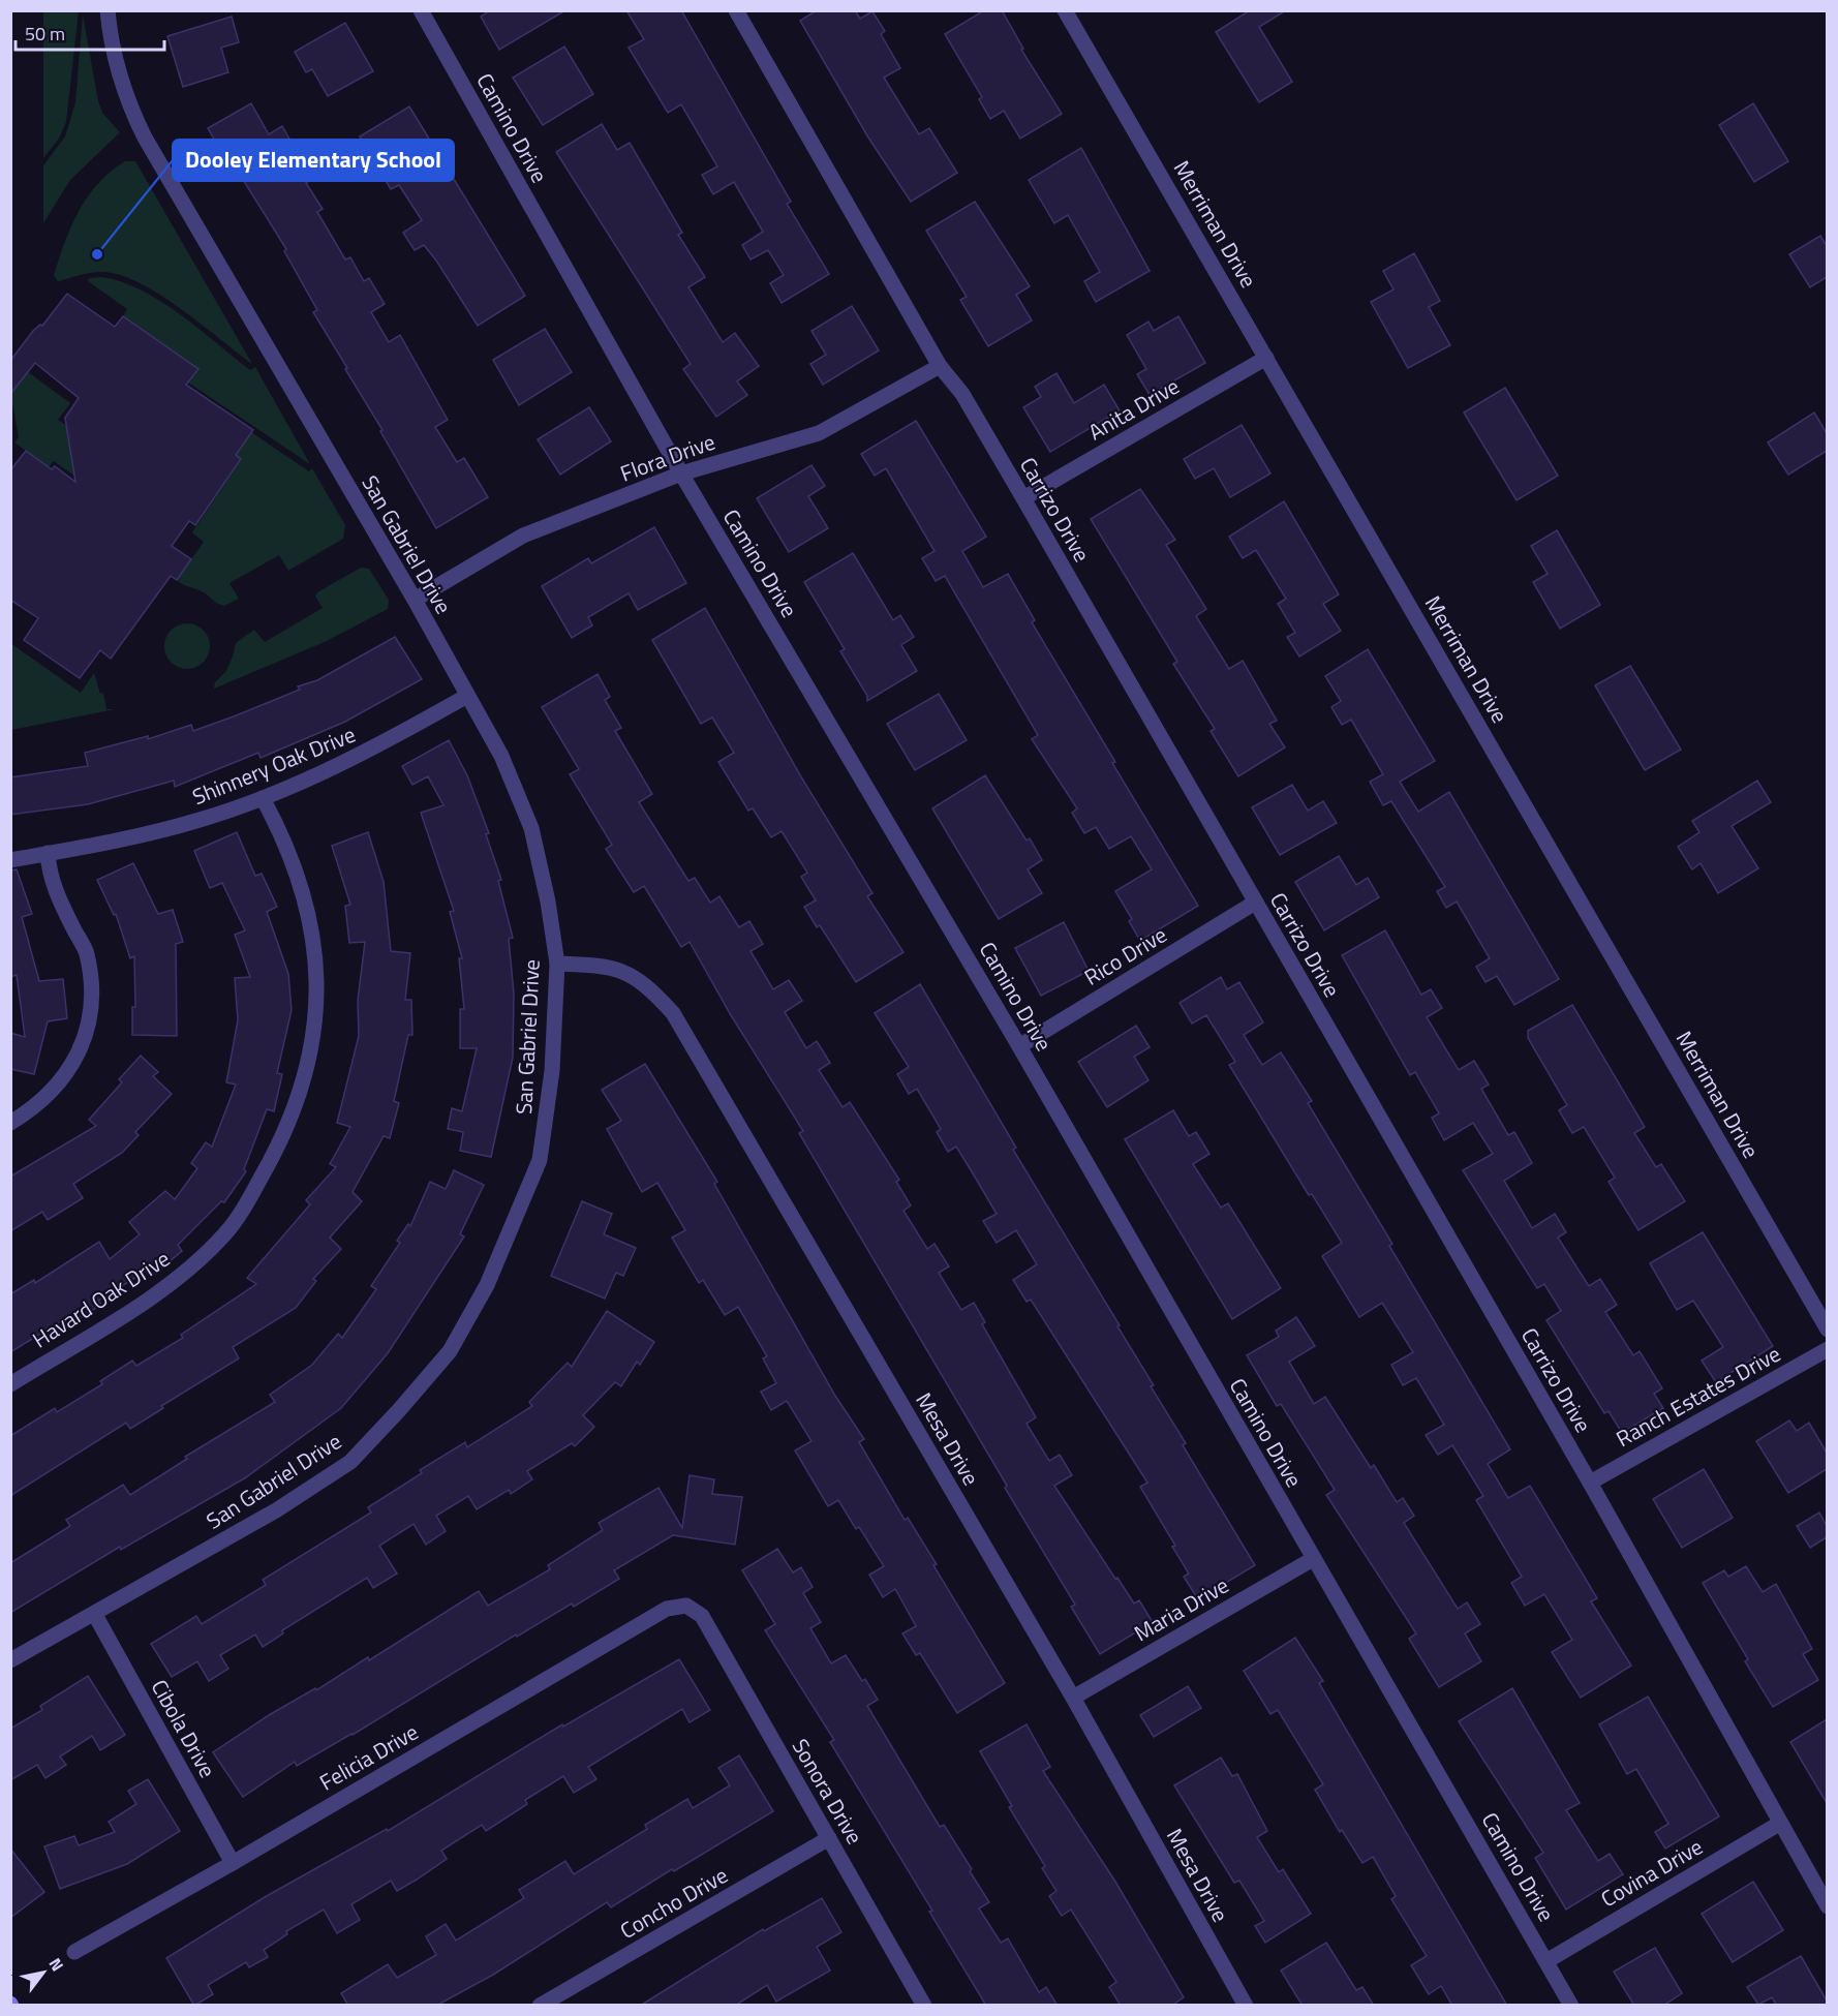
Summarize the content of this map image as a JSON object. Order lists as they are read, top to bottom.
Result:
{
  "streets": {
    "street": [
      "Camino Drive",
      "Merriman Drive",
      "Anita Drive",
      "Flora Drive",
      "Carrizo Drive",
      "San Gabriel Drive",
      "Shinnery Oak Drive",
      "Rico Drive",
      "Havard Oak Drive",
      "Ranch Estates Drive",
      "Mesa Drive",
      "Maria Drive",
      "Cibola Drive",
      "Felicia Drive",
      "Sonora Drive",
      "Covina Drive",
      "Concho Drive"
    ]
  },
  "crossings": [
    ["Camino Drive", "Flora Drive"],
    ["Camino Drive", "Rico Drive"],
    ["Camino Drive", "Maria Drive"],
    ["Camino Drive", "Covina Drive"],
    ["Merriman Drive", "Anita Drive"],
    ["Anita Drive", "Carrizo Drive"],
    ["Flora Drive", "Carrizo Drive"],
    ["Flora Drive", "San Gabriel Drive"],
    ["Carrizo Drive", "Rico Drive"],
    ["Carrizo Drive", "Ranch Estates Drive"],
    ["Carrizo Drive", "Covina Drive"],
    ["San Gabriel Drive", "Shinnery Oak Drive"],
    ["San Gabriel Drive", "Mesa Drive"],
    ["San Gabriel Drive", "Cibola Drive"],
    ["Shinnery Oak Drive", "Havard Oak Drive"],
    ["Mesa Drive", "Maria Drive"],
    ["Cibola Drive", "Felicia Drive"],
    ["Felicia Drive", "Sonora Drive"],
    ["Sonora Drive", "Concho Drive"]
  ],
  "places": ["Dooley Elementary School"],
  "scale_bar": "50 m",
  "north": "top right"
}
